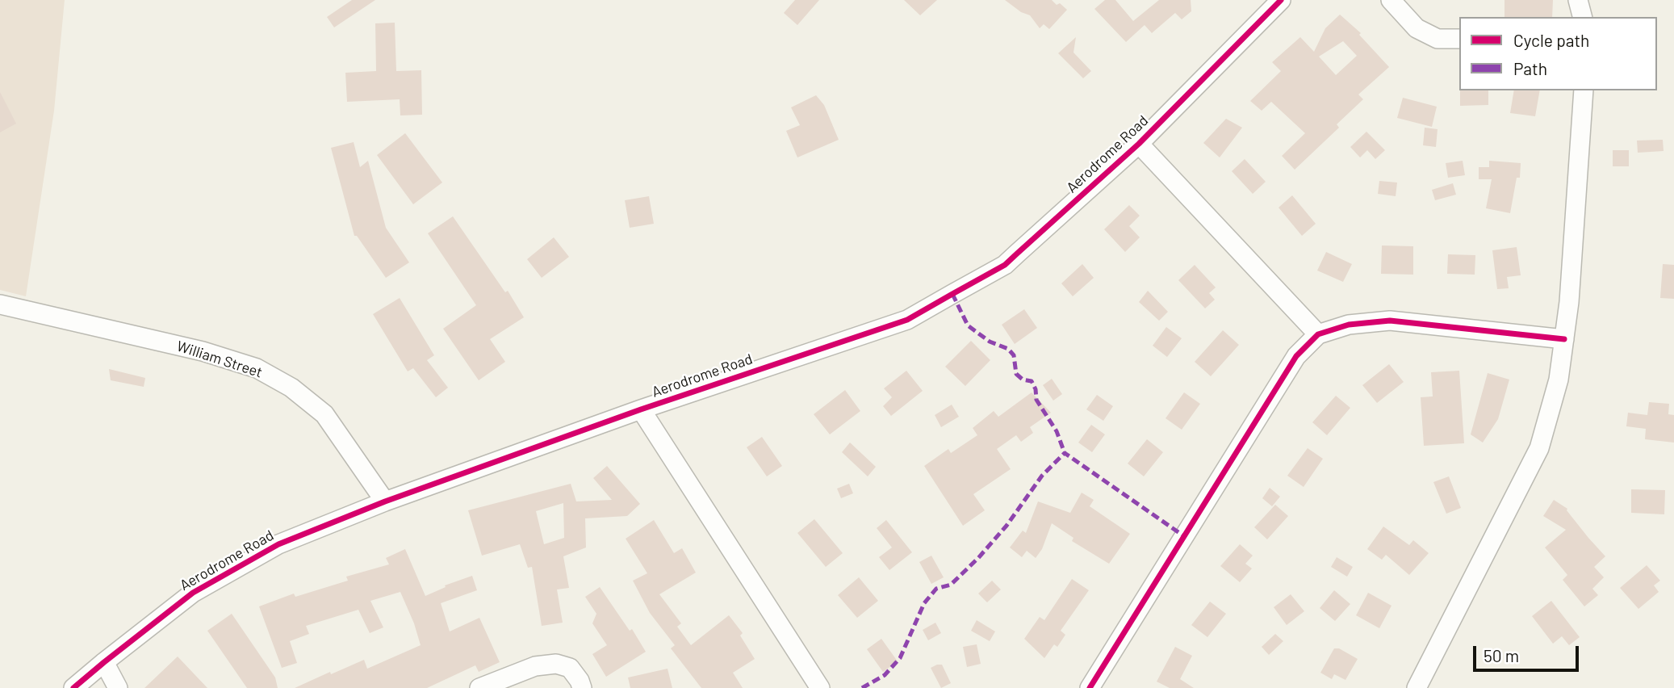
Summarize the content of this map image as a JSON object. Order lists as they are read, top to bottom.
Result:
{
  "streets": {
    "street": ["Aerodrome Road", "William Street"]
  },
  "crossings": [
    ["Aerodrome Road", "William Street"]
  ],
  "legend": ["Cycle path", "Path"],
  "scale_bar": "50 m"
}
